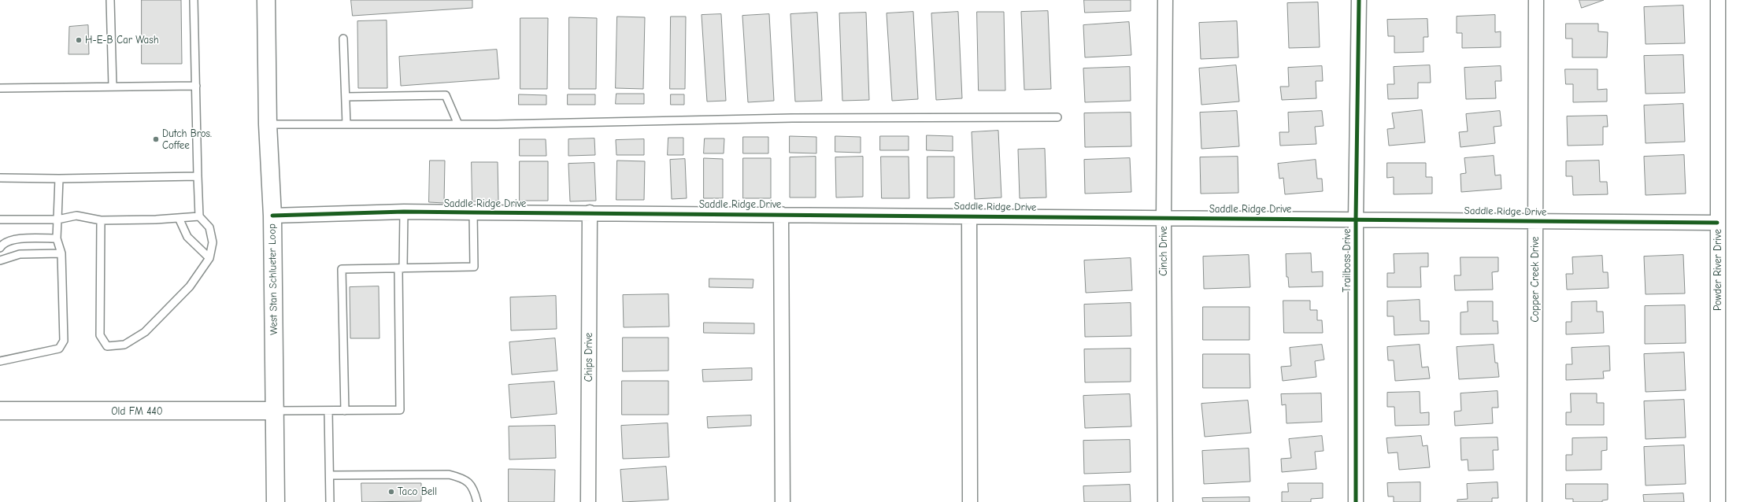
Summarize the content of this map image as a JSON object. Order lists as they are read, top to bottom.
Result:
{
  "streets": {
    "main road": ["West Stan Schlueter Loop", "Old FM 440"],
    "street": [
      "Saddle Ridge Drive",
      "Cinch Drive",
      "Trailboss Drive",
      "Powder River Drive",
      "Copper Creek Drive",
      "Chips Drive"
    ]
  },
  "crossings": [
    ["Saddle Ridge Drive", "Cinch Drive"],
    ["Saddle Ridge Drive", "Trailboss Drive"],
    ["Saddle Ridge Drive", "Powder River Drive"],
    ["Saddle Ridge Drive", "West Stan Schlueter Loop"],
    ["Saddle Ridge Drive", "Copper Creek Drive"],
    ["Saddle Ridge Drive", "Chips Drive"],
    ["West Stan Schlueter Loop", "Old FM 440"]
  ],
  "places": ["H-E-B Car Wash", "Dutch Bros. Coffee", "Taco Bell"]
}
